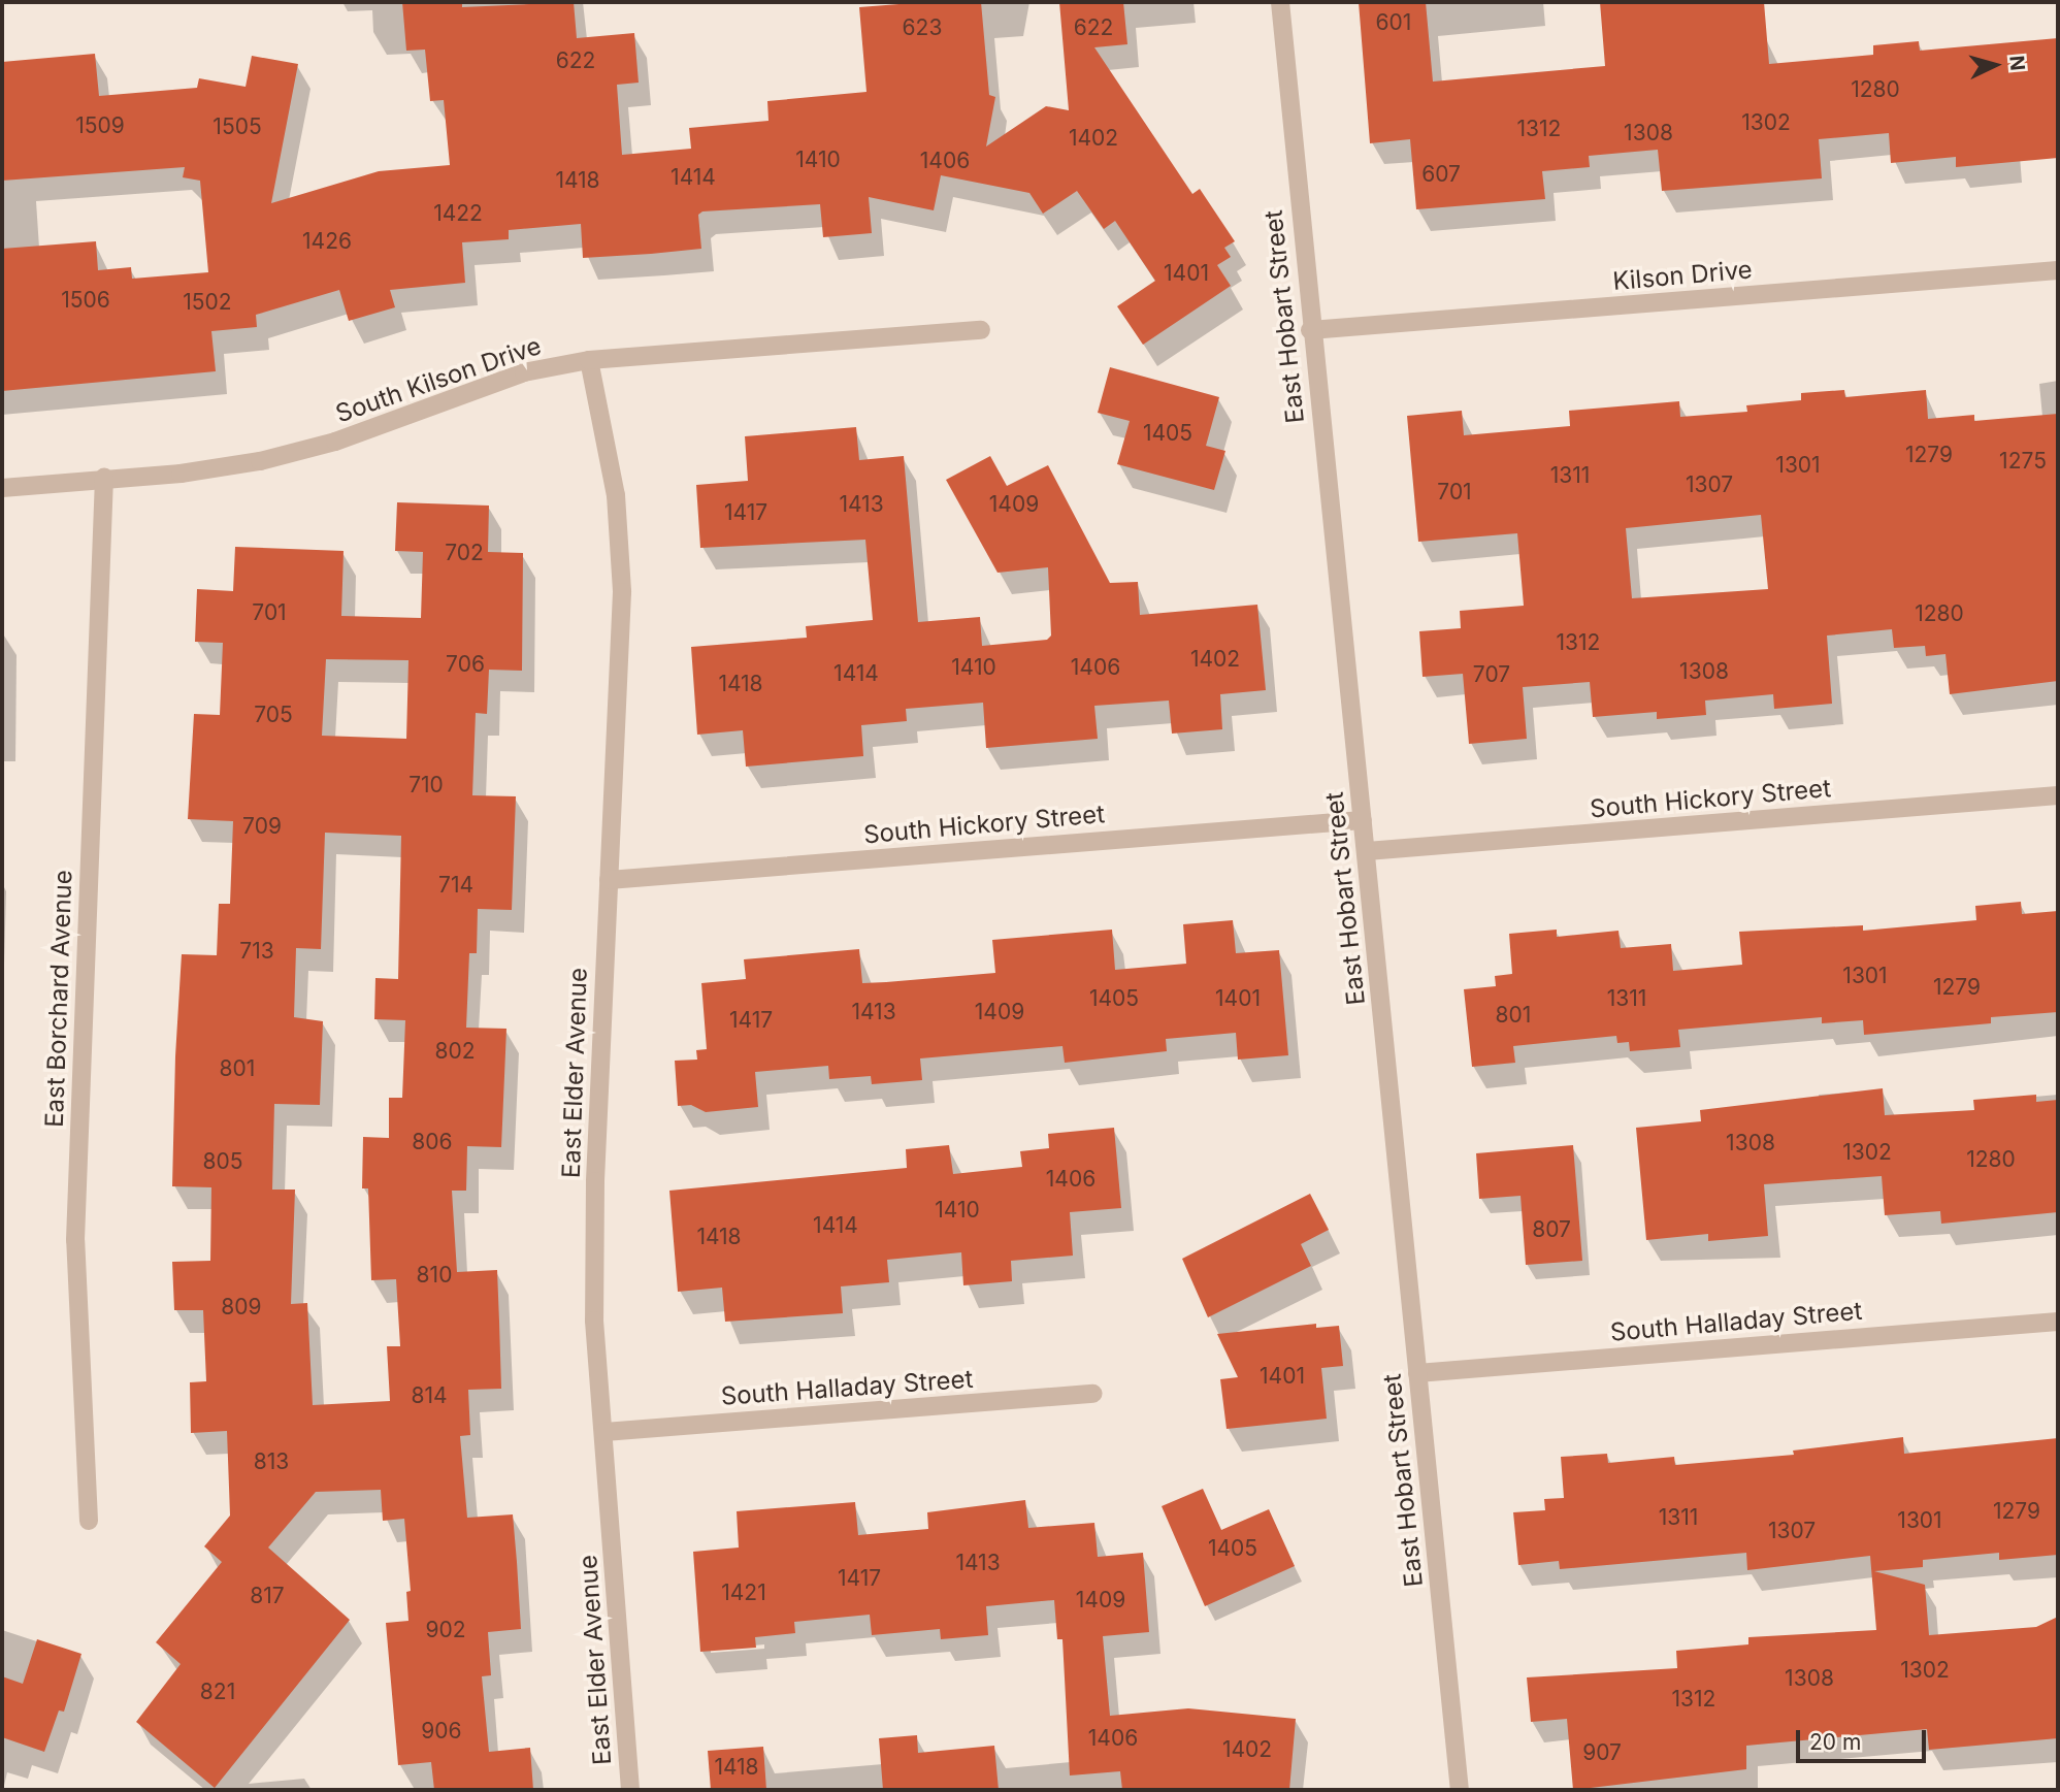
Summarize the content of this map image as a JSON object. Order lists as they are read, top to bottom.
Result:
{
  "streets": {
    "street": [
      "Kilson Drive",
      "East Hobart Street",
      "South Kilson Drive",
      "South Hickory Street",
      "East Borchard Avenue",
      "East Elder Avenue",
      "South Halladay Street"
    ]
  },
  "crossings": [
    ["Kilson Drive", "East Hobart Street"],
    ["East Hobart Street", "South Hickory Street"],
    ["East Hobart Street", "South Halladay Street"],
    ["South Kilson Drive", "East Borchard Avenue"],
    ["South Kilson Drive", "East Elder Avenue"],
    ["South Hickory Street", "East Elder Avenue"],
    ["East Elder Avenue", "South Halladay Street"]
  ],
  "house_numbers": [
    "601",
    "623",
    "622",
    "622",
    "1280",
    "1302",
    "1509",
    "1505",
    "1312",
    "1308",
    "1402",
    "1410",
    "1406",
    "607",
    "1414",
    "1418",
    "1422",
    "1426",
    "1401",
    "1506",
    "1502",
    "1405",
    "1279",
    "1275",
    "1301",
    "1311",
    "1307",
    "701",
    "1413",
    "1409",
    "1417",
    "702",
    "701",
    "1280",
    "1312",
    "1402",
    "706",
    "1410",
    "1406",
    "1308",
    "1414",
    "707",
    "1418",
    "705",
    "710",
    "709",
    "714",
    "713",
    "1301",
    "1279",
    "1405",
    "1401",
    "1311",
    "1413",
    "1409",
    "801",
    "1417",
    "802",
    "801",
    "806",
    "1308",
    "1302",
    "1280",
    "805",
    "1406",
    "1410",
    "1414",
    "807",
    "1418",
    "810",
    "809",
    "1401",
    "814",
    "813",
    "1279",
    "1311",
    "1301",
    "1307",
    "1405",
    "1413",
    "1417",
    "1421",
    "817",
    "1409",
    "902",
    "1302",
    "1308",
    "821",
    "1312",
    "906",
    "1406",
    "1402",
    "907",
    "1418"
  ],
  "scale_bar": "20 m",
  "north": "right"
}
